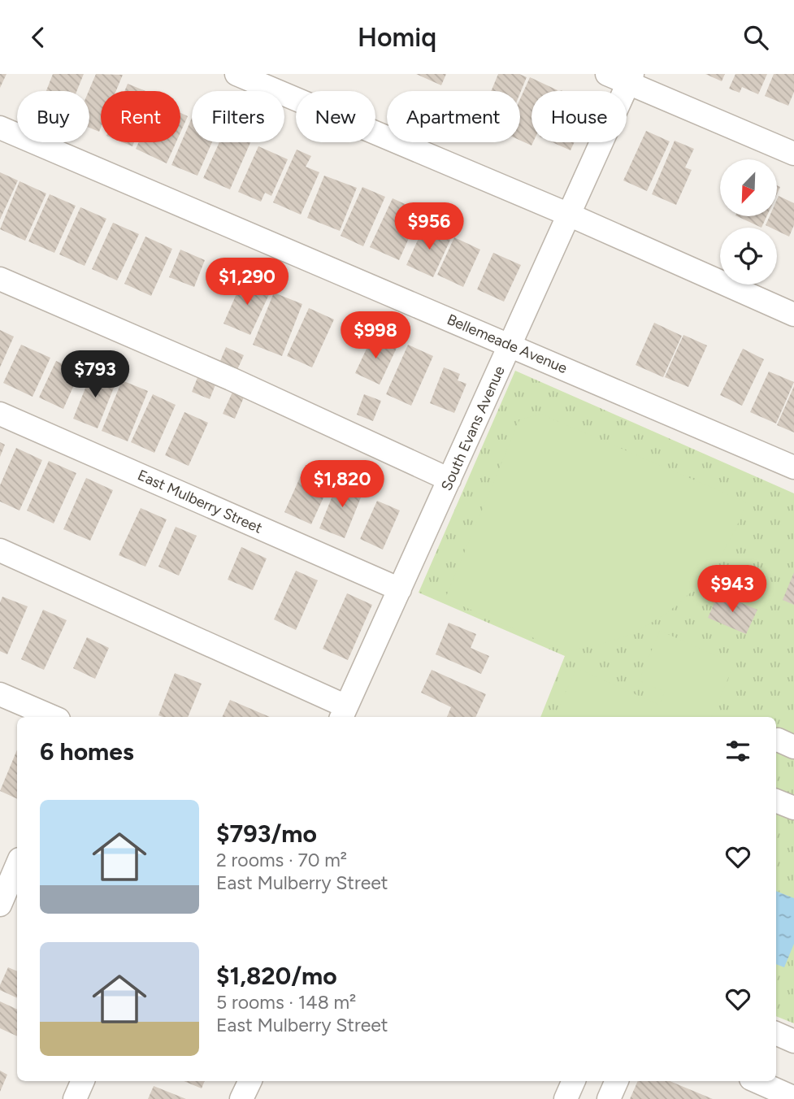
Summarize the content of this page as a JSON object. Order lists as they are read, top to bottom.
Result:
{
  "streets": {
    "street": ["Bellemeade Avenue", "South Evans Avenue", "East Mulberry Street"]
  },
  "crossings": [
    ["Bellemeade Avenue", "South Evans Avenue"],
    ["South Evans Avenue", "East Mulberry Street"]
  ],
  "north": "bottom left",
  "page": {
    "header": "Homiq",
    "chip": [
      "Buy",
      "Rent",
      "Filters",
      "New",
      "Apartment",
      "House"
    ],
    "price": [
      "$956",
      "$1,290",
      "$998",
      "$793",
      "$1,820",
      "$943"
    ],
    "heading": "6 homes",
    "list": [
      {
        "name": "$793/mo",
        "note": "2 rooms · 70 m² · East Mulberry Street"
      },
      {
        "name": "$1,820/mo",
        "note": "5 rooms · 148 m² · East Mulberry Street"
      }
    ]
  }
}
